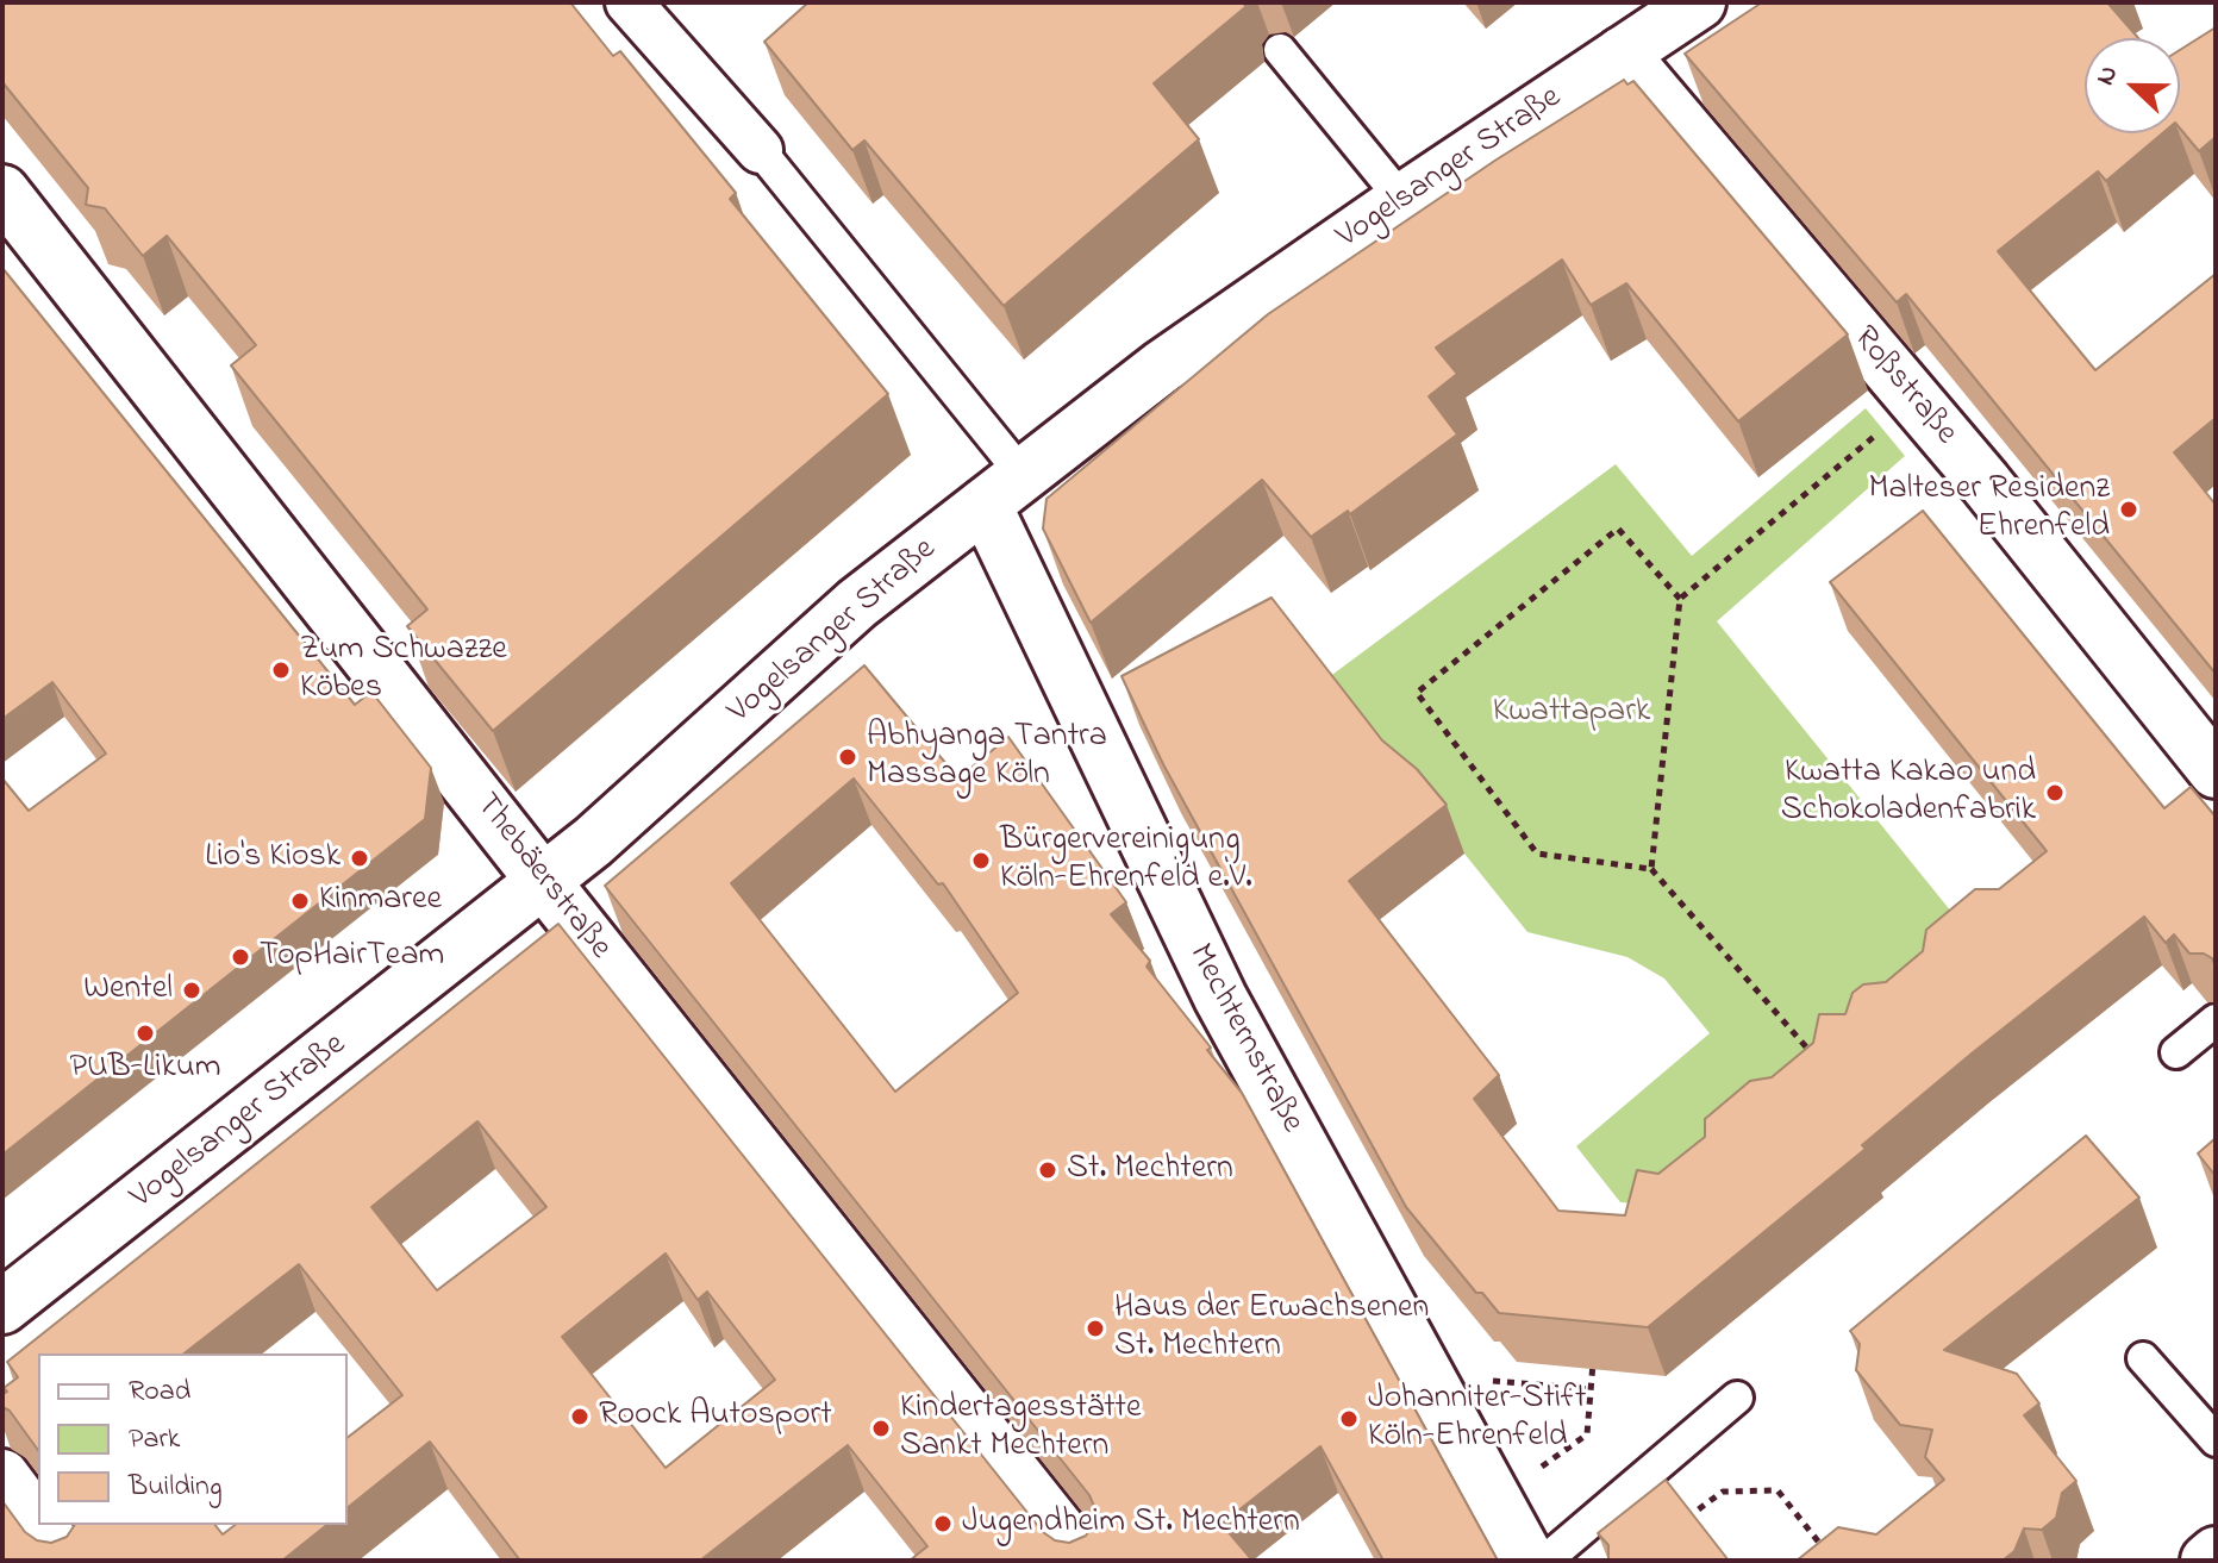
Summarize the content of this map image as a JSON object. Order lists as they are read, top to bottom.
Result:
{
  "streets": {
    "street": [
      "Vogelsanger Straße",
      "Roßstraße",
      "Thebäerstraße",
      "Mechternstraße"
    ]
  },
  "crossings": [
    ["Vogelsanger Straße", "Roßstraße"],
    ["Vogelsanger Straße", "Thebäerstraße"],
    ["Vogelsanger Straße", "Mechternstraße"]
  ],
  "parks": ["Kwattapark"],
  "places": [
    "Malteser Residenz Ehrenfeld",
    "Zum Schwazze Köbes",
    "Abhyanga Tantra Massage Köln",
    "Kwatta Kakao und Schokoladenfabrik",
    "Lio's Kiosk",
    "Bürgervereinigung Köln-Ehrenfeld e.V.",
    "Kinmaree",
    "TopHairTeam",
    "Wentel",
    "PUB-Likum",
    "St. Mechtern",
    "Haus der Erwachsenen St. Mechtern",
    "Roock Autosport",
    "Johanniter-Stift Köln-Ehrenfeld",
    "Kindertagesstätte Sankt Mechtern",
    "Jugendheim St. Mechtern"
  ],
  "legend": ["Road", "Park", "Building"],
  "north": "left"
}
